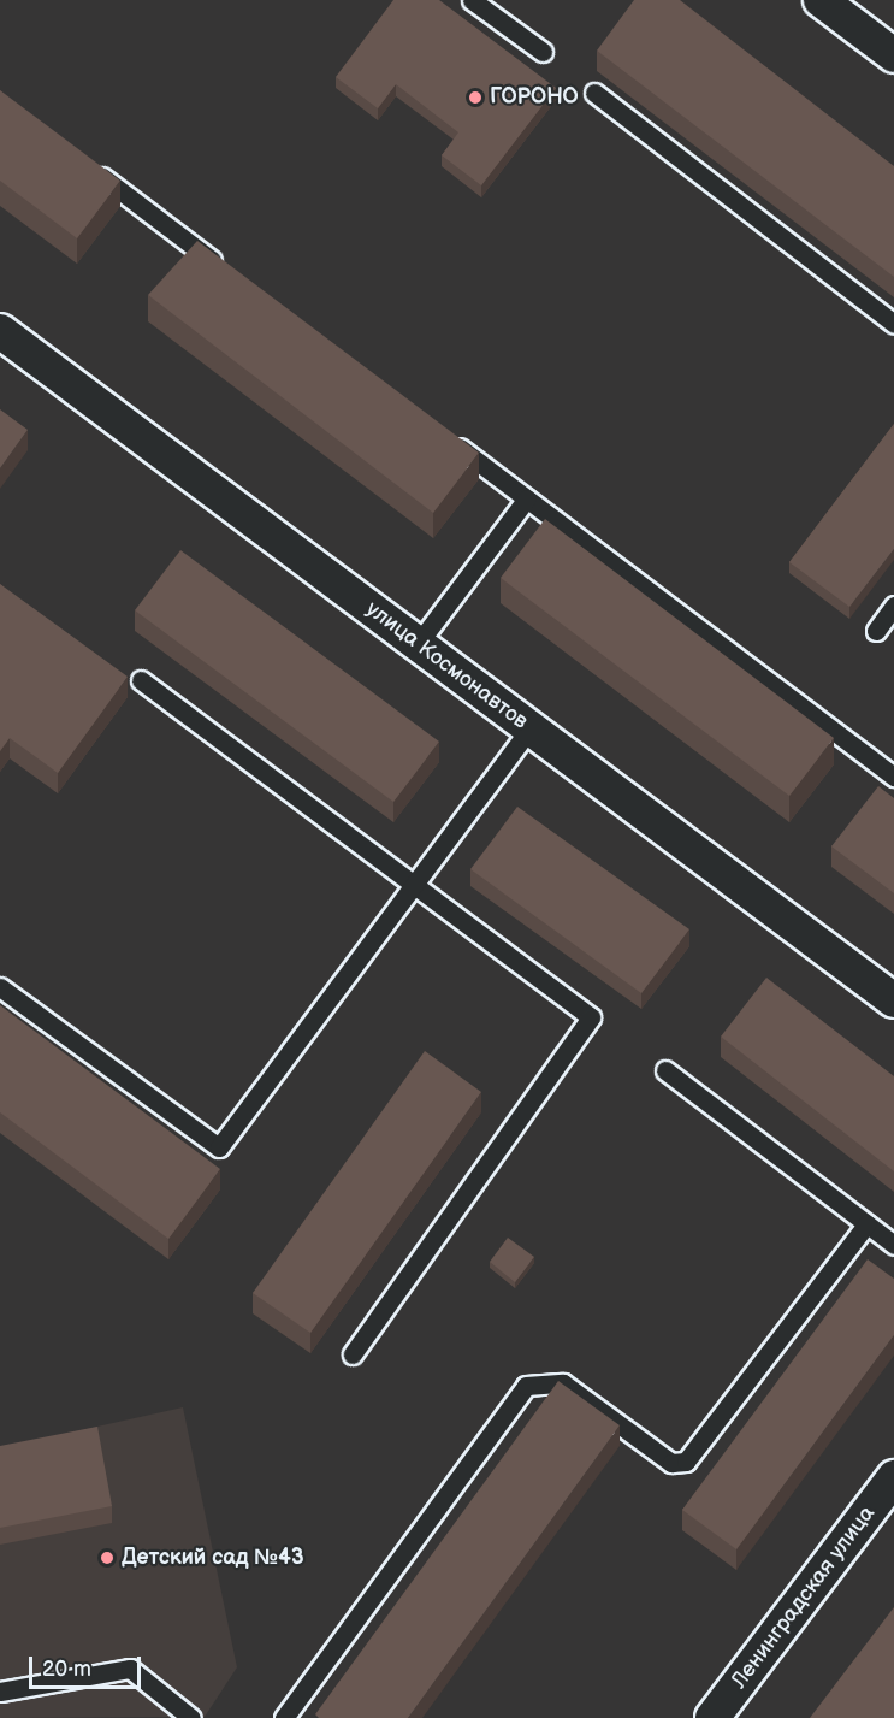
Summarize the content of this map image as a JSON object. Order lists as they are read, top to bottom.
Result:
{
  "streets": {
    "street": ["улица Космонавтов", "Ленинградская улица"]
  },
  "places": ["ГОРОНО", "Детский сад №43"],
  "scale_bar": "20 m"
}
